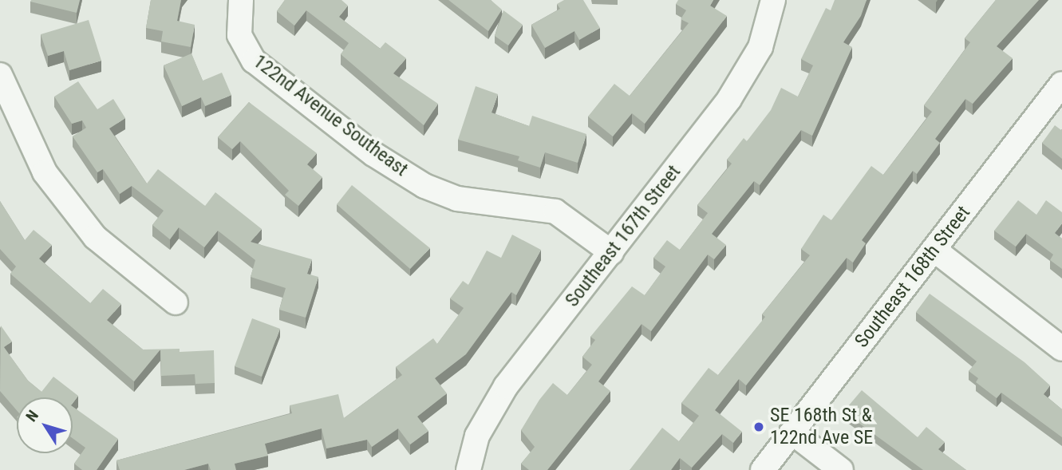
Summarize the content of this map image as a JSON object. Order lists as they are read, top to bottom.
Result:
{
  "streets": {
    "street": ["122nd Avenue Southeast", "Southeast 167th Street", "Southeast 168th Street"]
  },
  "crossings": [
    ["122nd Avenue Southeast", "Southeast 167th Street"]
  ],
  "places": ["SE 168th St & 122nd Ave SE"],
  "north": "top left"
}
